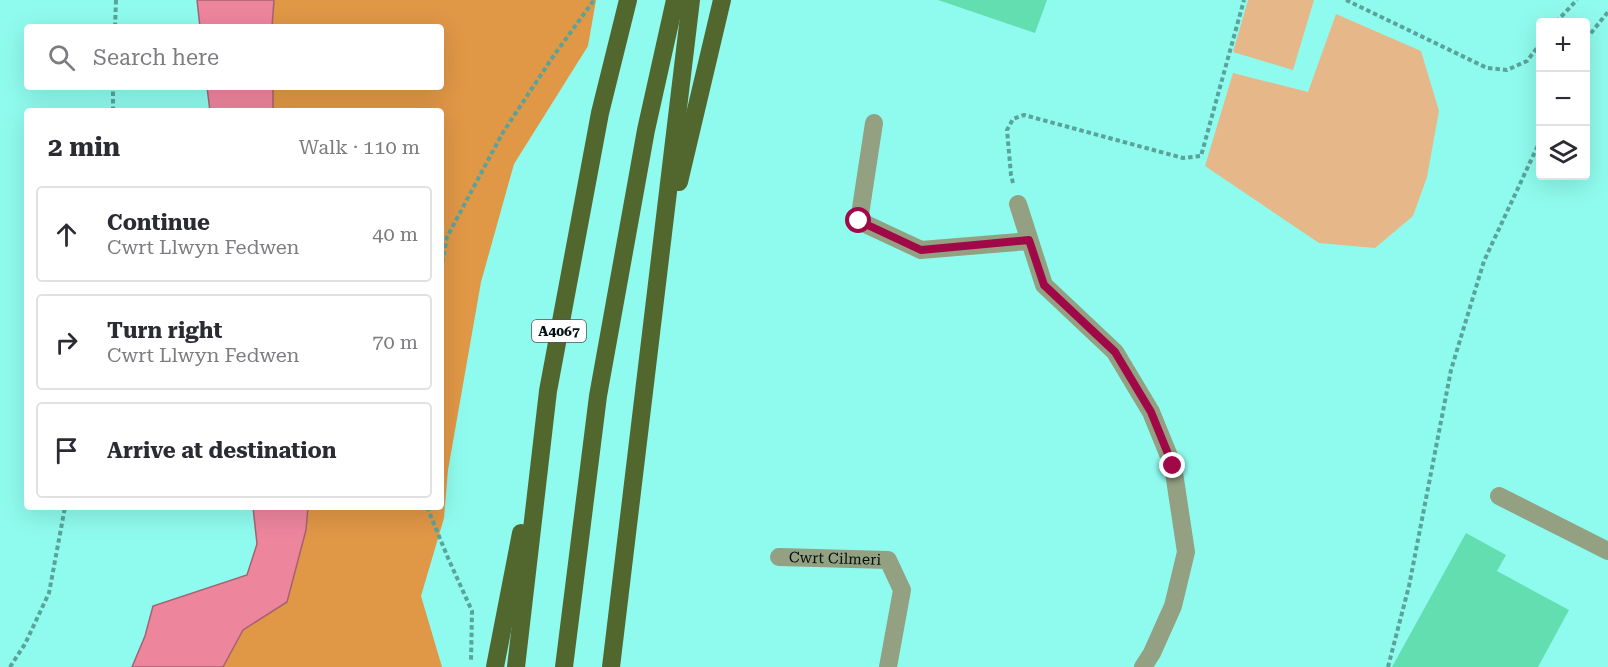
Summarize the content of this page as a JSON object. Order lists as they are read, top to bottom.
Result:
{
  "streets": {
    "main road": ["A4067"],
    "street": ["Cwrt Cilmeri"]
  },
  "page": {
    "map_buttons": ["+", "−"],
    "search": "Search here",
    "heading": ["2 min", "Walk · 110 m"],
    "list": [
      ["Continue", "Cwrt Llwyn Fedwen", "40 m"],
      ["Turn right", "Cwrt Llwyn Fedwen", "70 m"],
      "Arrive at destination"
    ]
  }
}
